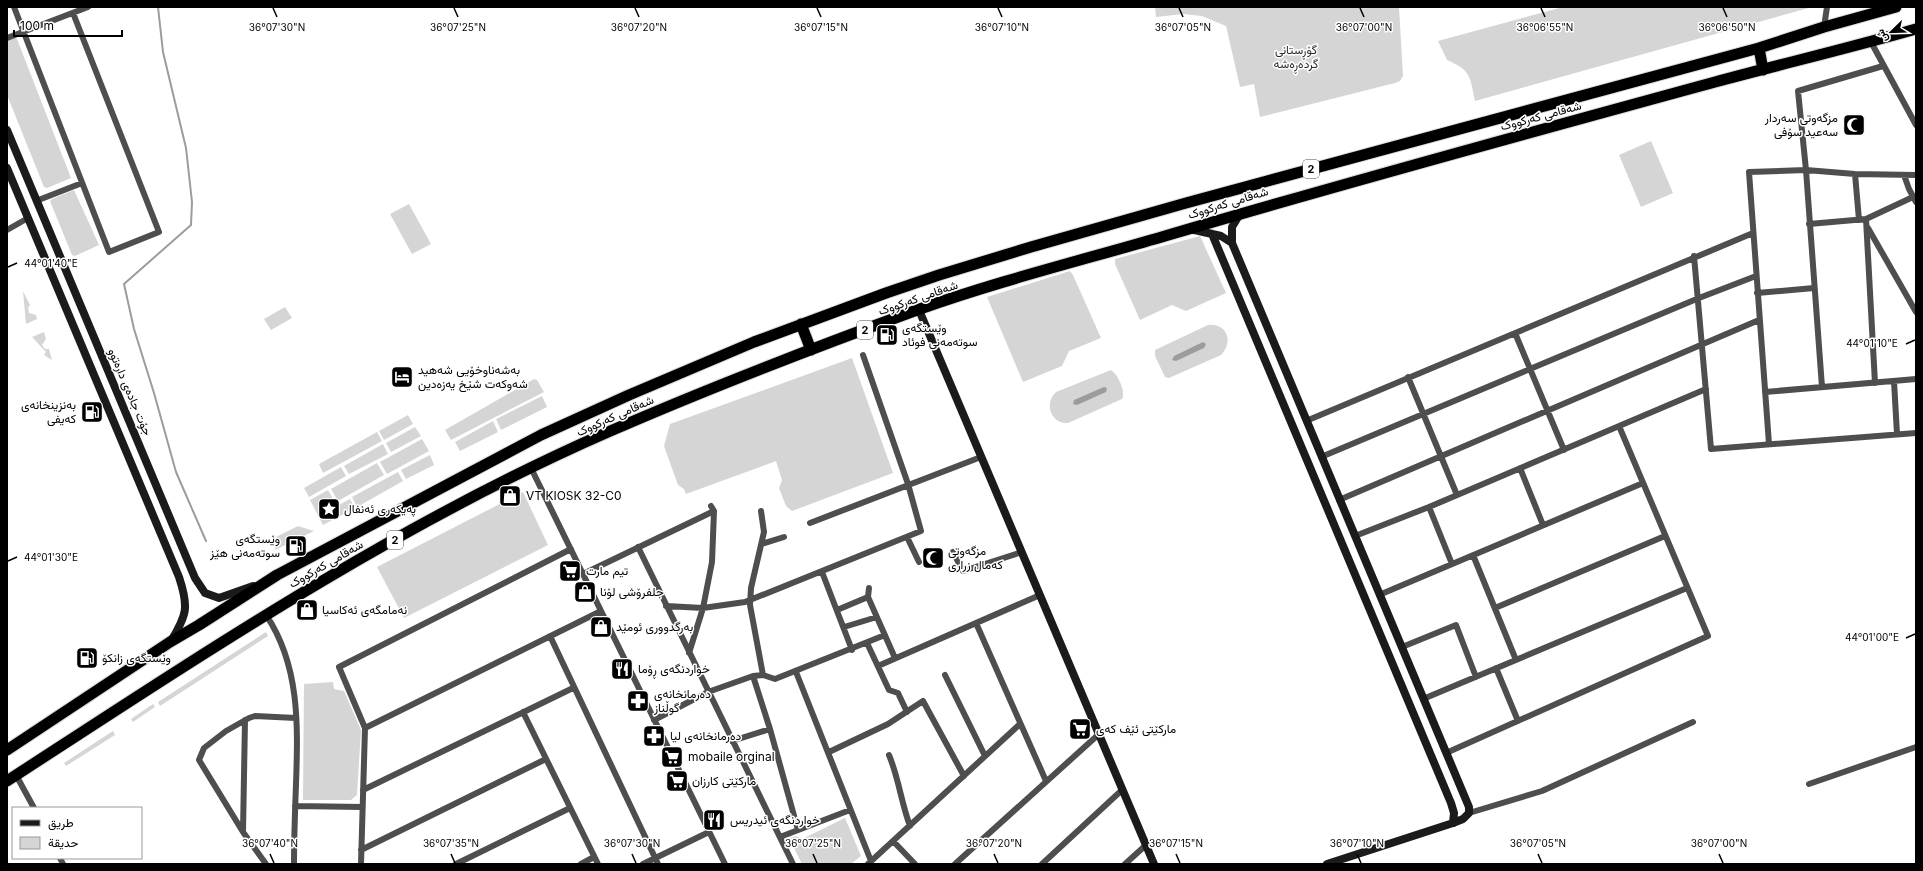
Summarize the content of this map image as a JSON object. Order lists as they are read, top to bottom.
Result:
{
  "streets": {
    "highway": ["شەقامی کەرکووک", "2"],
    "street": ["جۆت جادەی دارەتوو"]
  },
  "crossings": [
    ["شەقامی کەرکووک", "جۆت جادەی دارەتوو"]
  ],
  "parks": ["گۆڕستانی گردەڕەشە"],
  "places": {
    "mosque": ["مزگەوتی سەردار سەعید سۆفی", "مزگەوتی کەمال زراری"],
    "fuel station": [
      "وێستگەی سوتەمەنی فوئاد",
      "بەنزینخانەی کەیفی",
      "وێستگەی سوتەمەنی هێز",
      "وێستگەی زانکۆ"
    ],
    "hotel": ["بەشەناوخۆیی شەهید شەوکەت شێخ یەزەدین"],
    "shop": [
      "VT KIOSK 32-C0",
      "جلفرۆشی لۆنا",
      "نەمامگەی ئەکاسیا",
      "بەرگدووری ئومێد"
    ],
    "place": ["پەیکەری ئەنفال"],
    "supermarket": [
      "تیم مارت",
      "مارکێتی ئێف کەی",
      "mobaile orginal",
      "مارکێتی کارزان"
    ],
    "restaurant": ["خواردنگەی ڕۆما", "خواردنگەی ئیدریس"],
    "pharmacy": ["دەرمانخانەی گوڵناز", "دەرمانخانەی لیا"]
  },
  "legend": ["طريق", "حديقة"],
  "scale_bar": "100 m",
  "north": "bottom left",
  "coordinates": [
    "36°07'30\"N",
    "36°07'25\"N",
    "36°07'20\"N",
    "36°07'15\"N",
    "36°07'10\"N",
    "36°07'05\"N",
    "36°07'00\"N",
    "36°06'55\"N",
    "36°06'50\"N",
    "44°01'40\"E",
    "44°01'10\"E",
    "44°01'30\"E",
    "44°01'00\"E",
    "36°07'40\"N",
    "36°07'35\"N"
  ]
}
